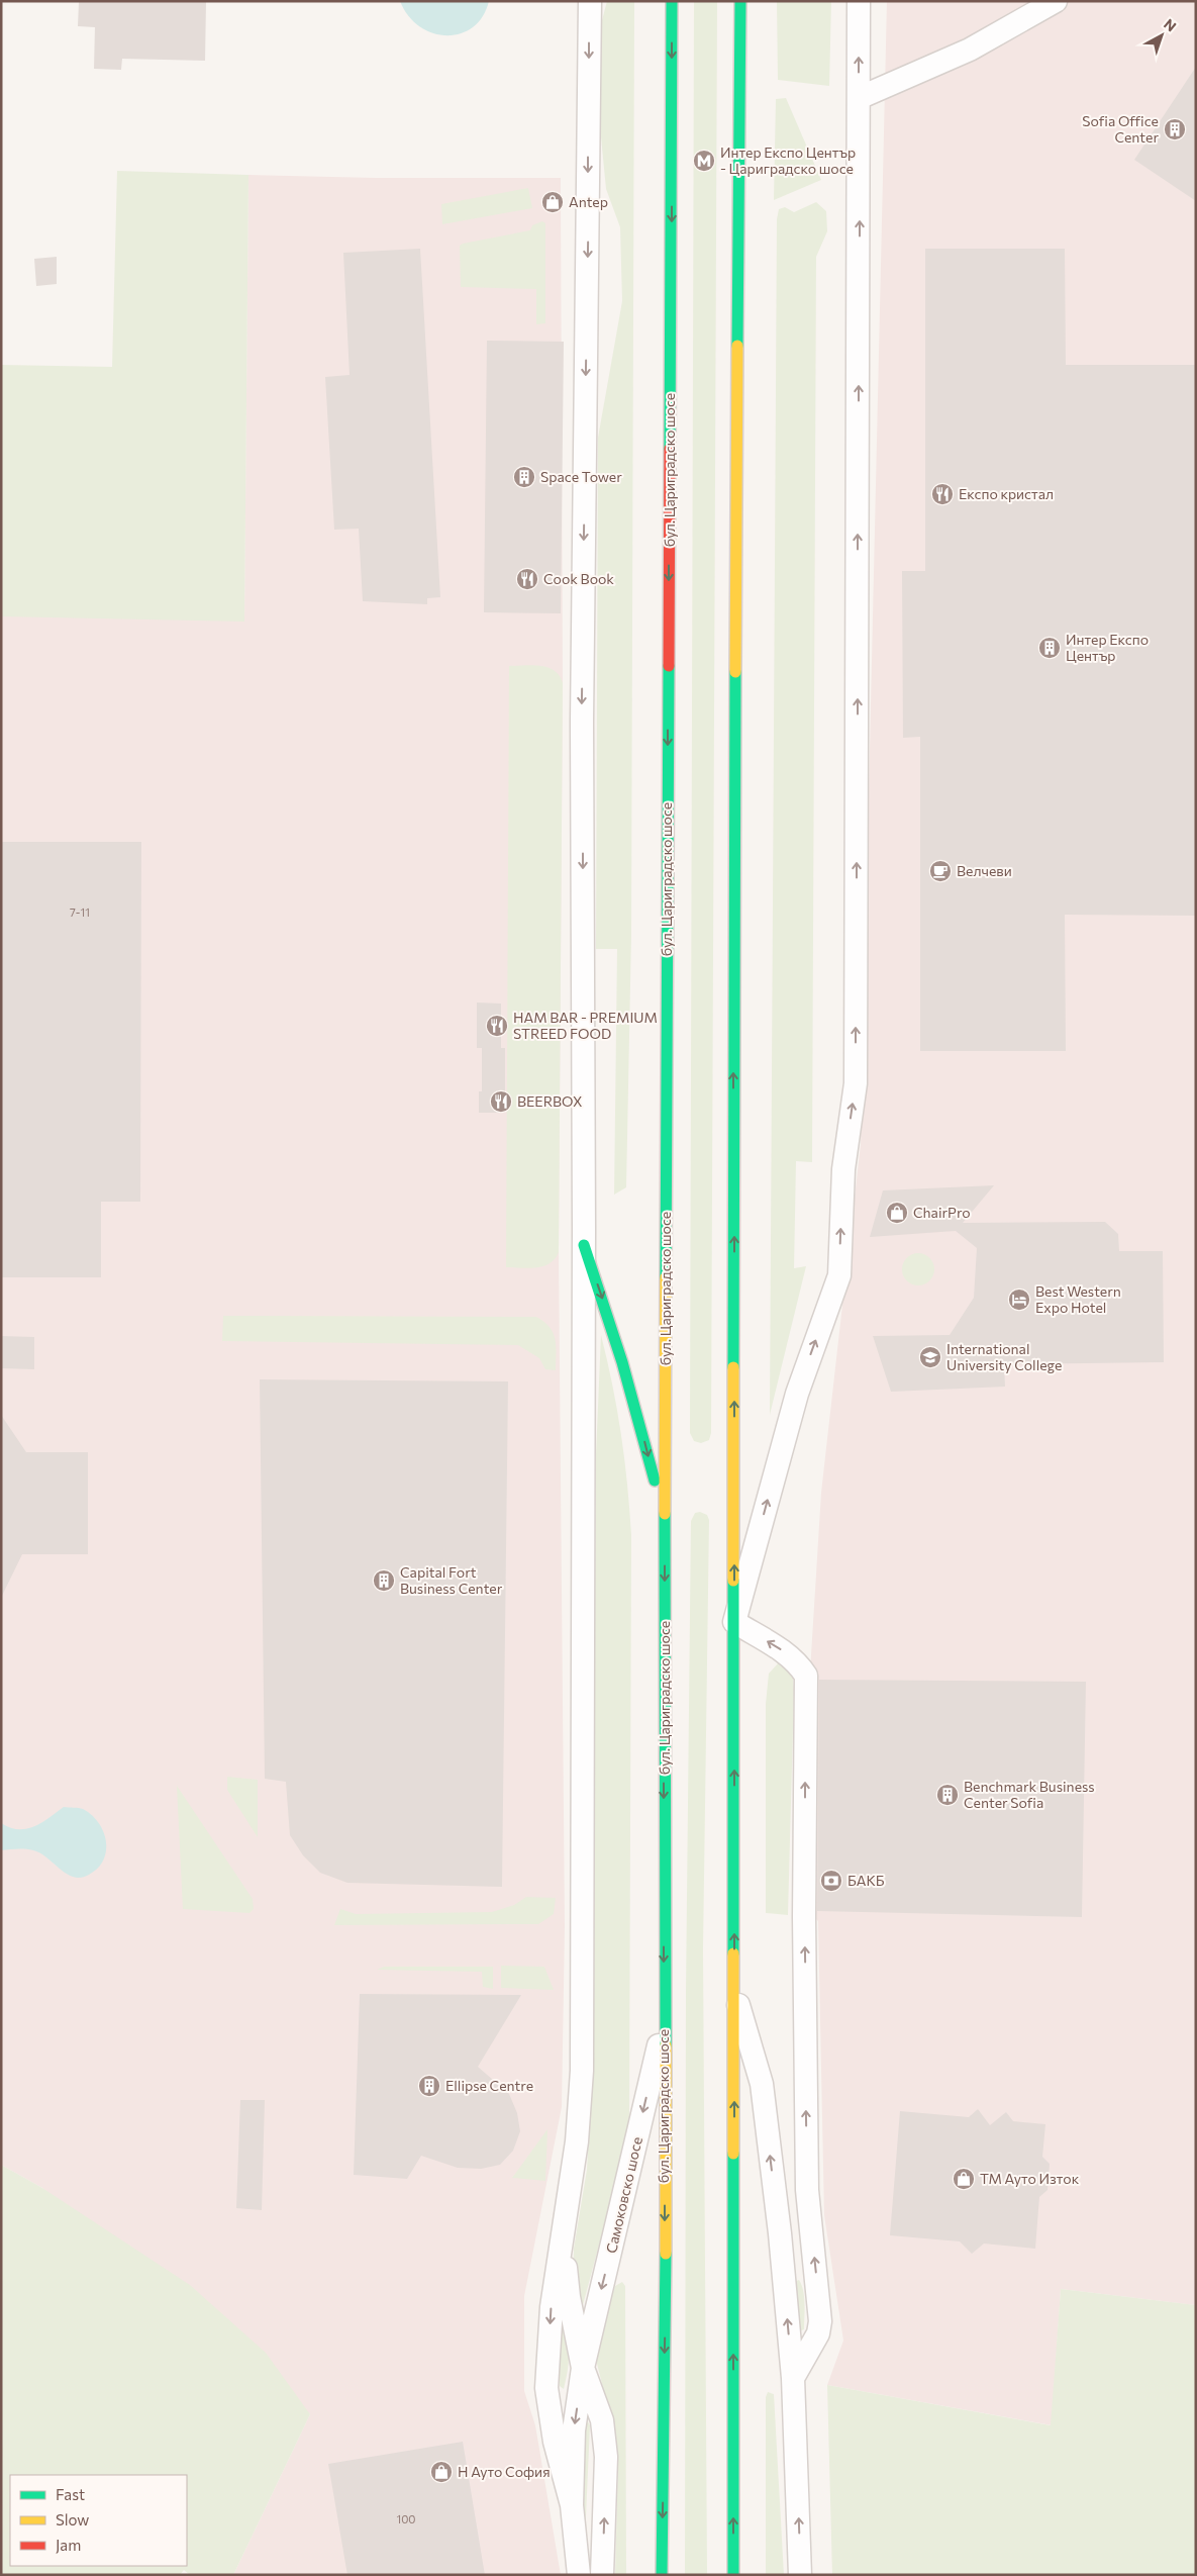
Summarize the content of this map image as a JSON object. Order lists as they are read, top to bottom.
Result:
{
  "streets": {
    "highway": ["бул. Цариградско шосе"],
    "street": ["Самоковско шосе"]
  },
  "crossings": [
    ["бул. Цариградско шосе", "Самоковско шосе"]
  ],
  "places": {
    "building": [
      "Sofia Office Center",
      "Space Tower",
      "Интер Експо Център",
      "Capital Fort Business Center",
      "Benchmark Business Center Sofia",
      "Ellipse Centre"
    ],
    "metro station": ["Интер Експо Център - Цариградско шосе"],
    "shop": [
      "Antep",
      "ChairPro",
      "ТМ Ауто Изток",
      "Н Ауто София"
    ],
    "restaurant": [
      "Експо кристал",
      "Cook Book",
      "HAM BAR - PREMIUM STREED FOOD",
      "BEERBOX"
    ],
    "cafe": ["Велчеви"],
    "hotel": ["Best Western Expo Hotel"],
    "school or university": ["International University College"],
    "bank": ["БАКБ"]
  },
  "house_numbers": ["7-11", "100"],
  "legend": ["Fast", "Slow", "Jam"],
  "north": "top right"
}
